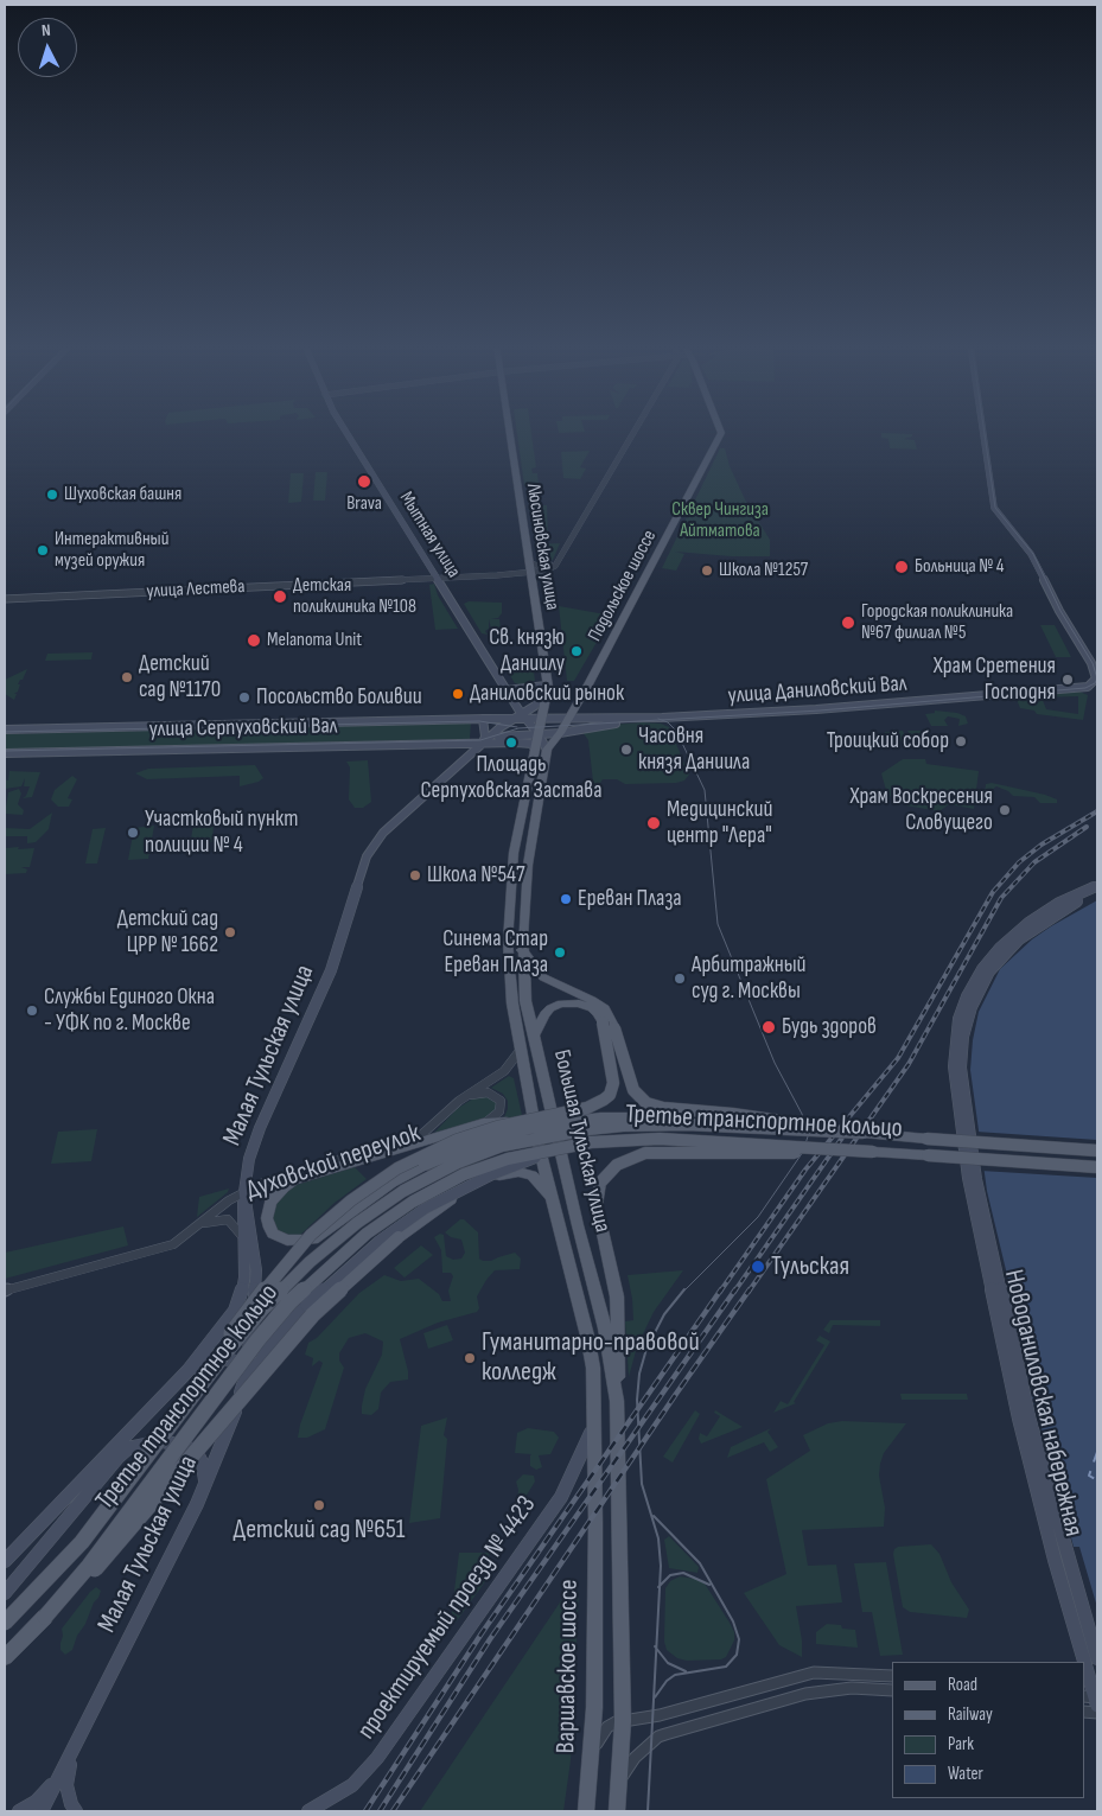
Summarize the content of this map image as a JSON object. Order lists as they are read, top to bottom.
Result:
{
  "streets": {
    "main road": [
      "Мытная улица",
      "Люсиновская улица",
      "Подольское шоссе",
      "улица Даниловский Вал",
      "улица Серпуховский Вал",
      "Малая Тульская улица",
      "Третье транспортное кольцо",
      "Большая Тульская улица",
      "Новоданиловская набережная",
      "проектируемый проезд № 4423",
      "Варшавское шоссе"
    ],
    "street": ["улица Лестева", "Духовской переулок"]
  },
  "crossings": [
    ["Мытная улица", "улица Лестева"],
    ["Люсиновская улица", "улица Лестева"],
    ["Подольское шоссе", "улица Даниловский Вал"],
    ["Подольское шоссе", "Большая Тульская улица"],
    ["улица Серпуховский Вал", "Малая Тульская улица"],
    ["Малая Тульская улица", "Духовской переулок"],
    ["Большая Тульская улица", "Духовской переулок"],
    ["Большая Тульская улица", "проектируемый проезд № 4423"],
    ["Большая Тульская улица", "Варшавское шоссе"]
  ],
  "parks": ["Сквер Чингиза Айтматова"],
  "places": [
    "Brava",
    "Шуховская башня",
    "Интерактивный музей оружия",
    "Больница № 4",
    "Школа №1257",
    "Детская поликлиника №108",
    "Городская поликлиника №67 филиал №5",
    "Melanoma Unit",
    "Св. князю Даниилу",
    "Детский сад №1170",
    "Храм Сретения Господня",
    "Даниловский рынок",
    "Посольство Боливии",
    "Троицкий собор",
    "Площадь Серпуховская Застава",
    "Часовня князя Даниила",
    "Храм Воскресения Словущего",
    "Медицинский центр \"Лера\"",
    "Участковый пункт полиции № 4",
    "Школа №547",
    "Ереван Плаза",
    "Детский сад ЦРР № 1662",
    "Синема Стар Ереван Плаза",
    "Арбитражный суд г. Москвы",
    "Службы Единого Окна - УФК по г. Москве",
    "Будь здоров",
    "Тульская",
    "Гуманитарно-правовой колледж",
    "Детский сад №651"
  ],
  "legend": [
    "Road",
    "Railway",
    "Park",
    "Water"
  ],
  "north": "top"
}
